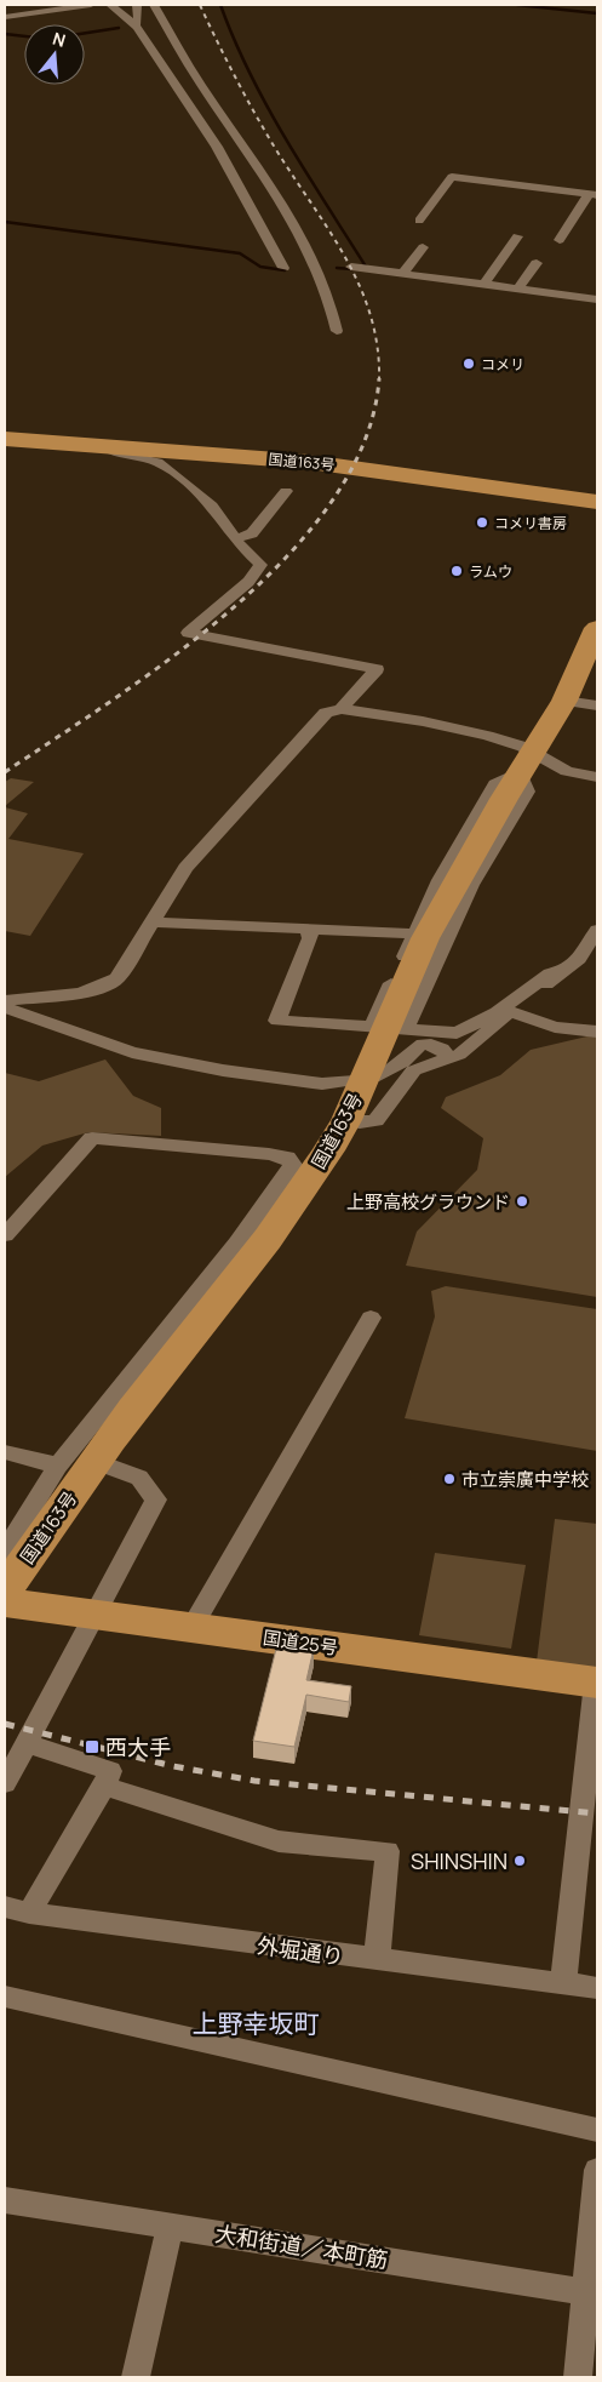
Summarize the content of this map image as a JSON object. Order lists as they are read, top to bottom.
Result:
{
  "streets": {
    "highway": ["国道163号", "国道25号"],
    "street": ["外堀通り", "大和街道／本町筋"]
  },
  "districts": ["上野幸坂町"],
  "places": {
    "other": [
      "コメリ",
      "コメリ書房",
      "ラムウ",
      "上野高校グラウンド",
      "市立崇廣中学校",
      "SHINSHIN"
    ],
    "transit": ["西大手"]
  },
  "north": "top"
}
